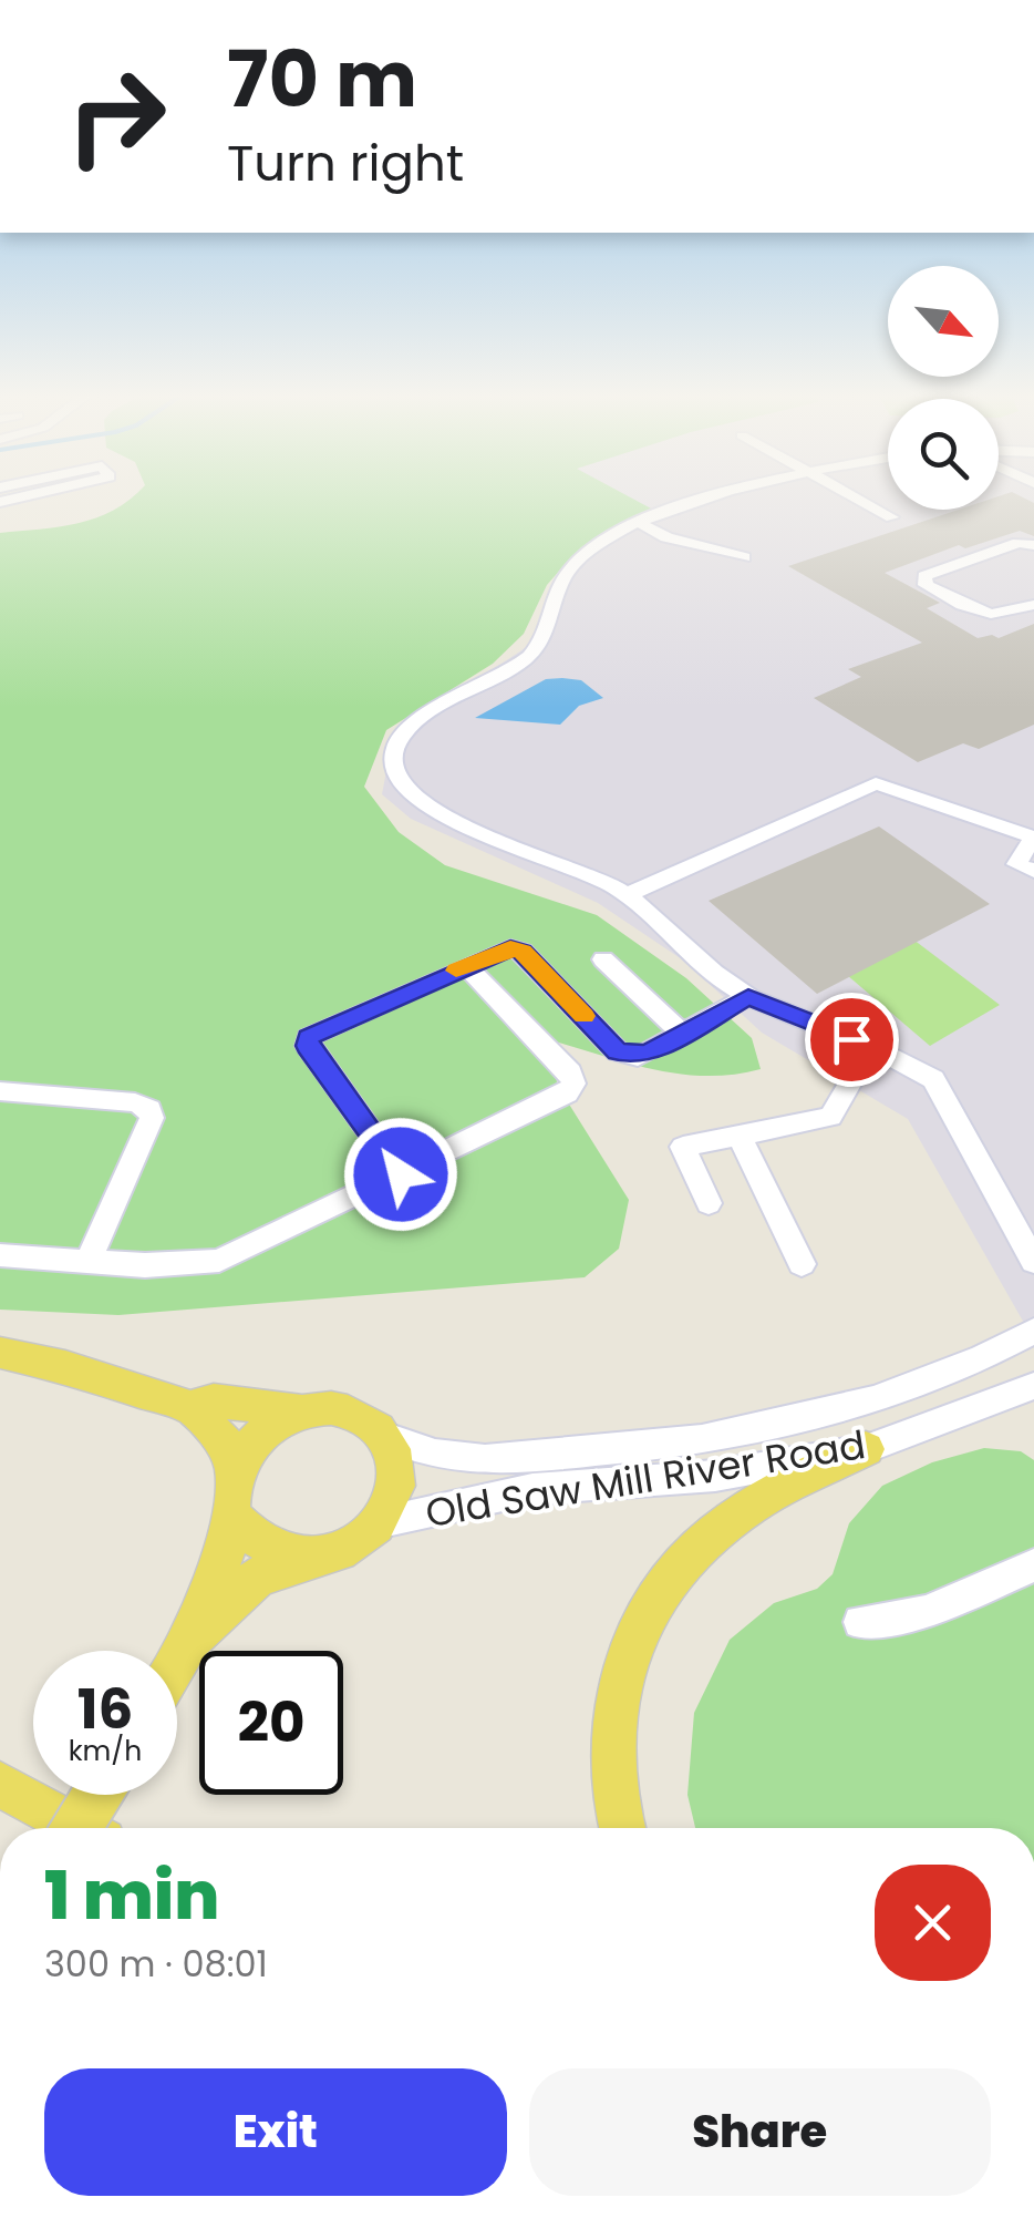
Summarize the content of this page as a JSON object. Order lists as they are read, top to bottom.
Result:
{
  "streets": {
    "main road": ["Old Saw Mill River Road"]
  },
  "north": "bottom right",
  "page": {
    "turn": ["70 m", "Turn right"],
    "speed": "16 km/h",
    "limit": "20",
    "heading": ["1 min", "300 m · 08:01"],
    "buttons": ["Exit", "Share"]
  }
}
